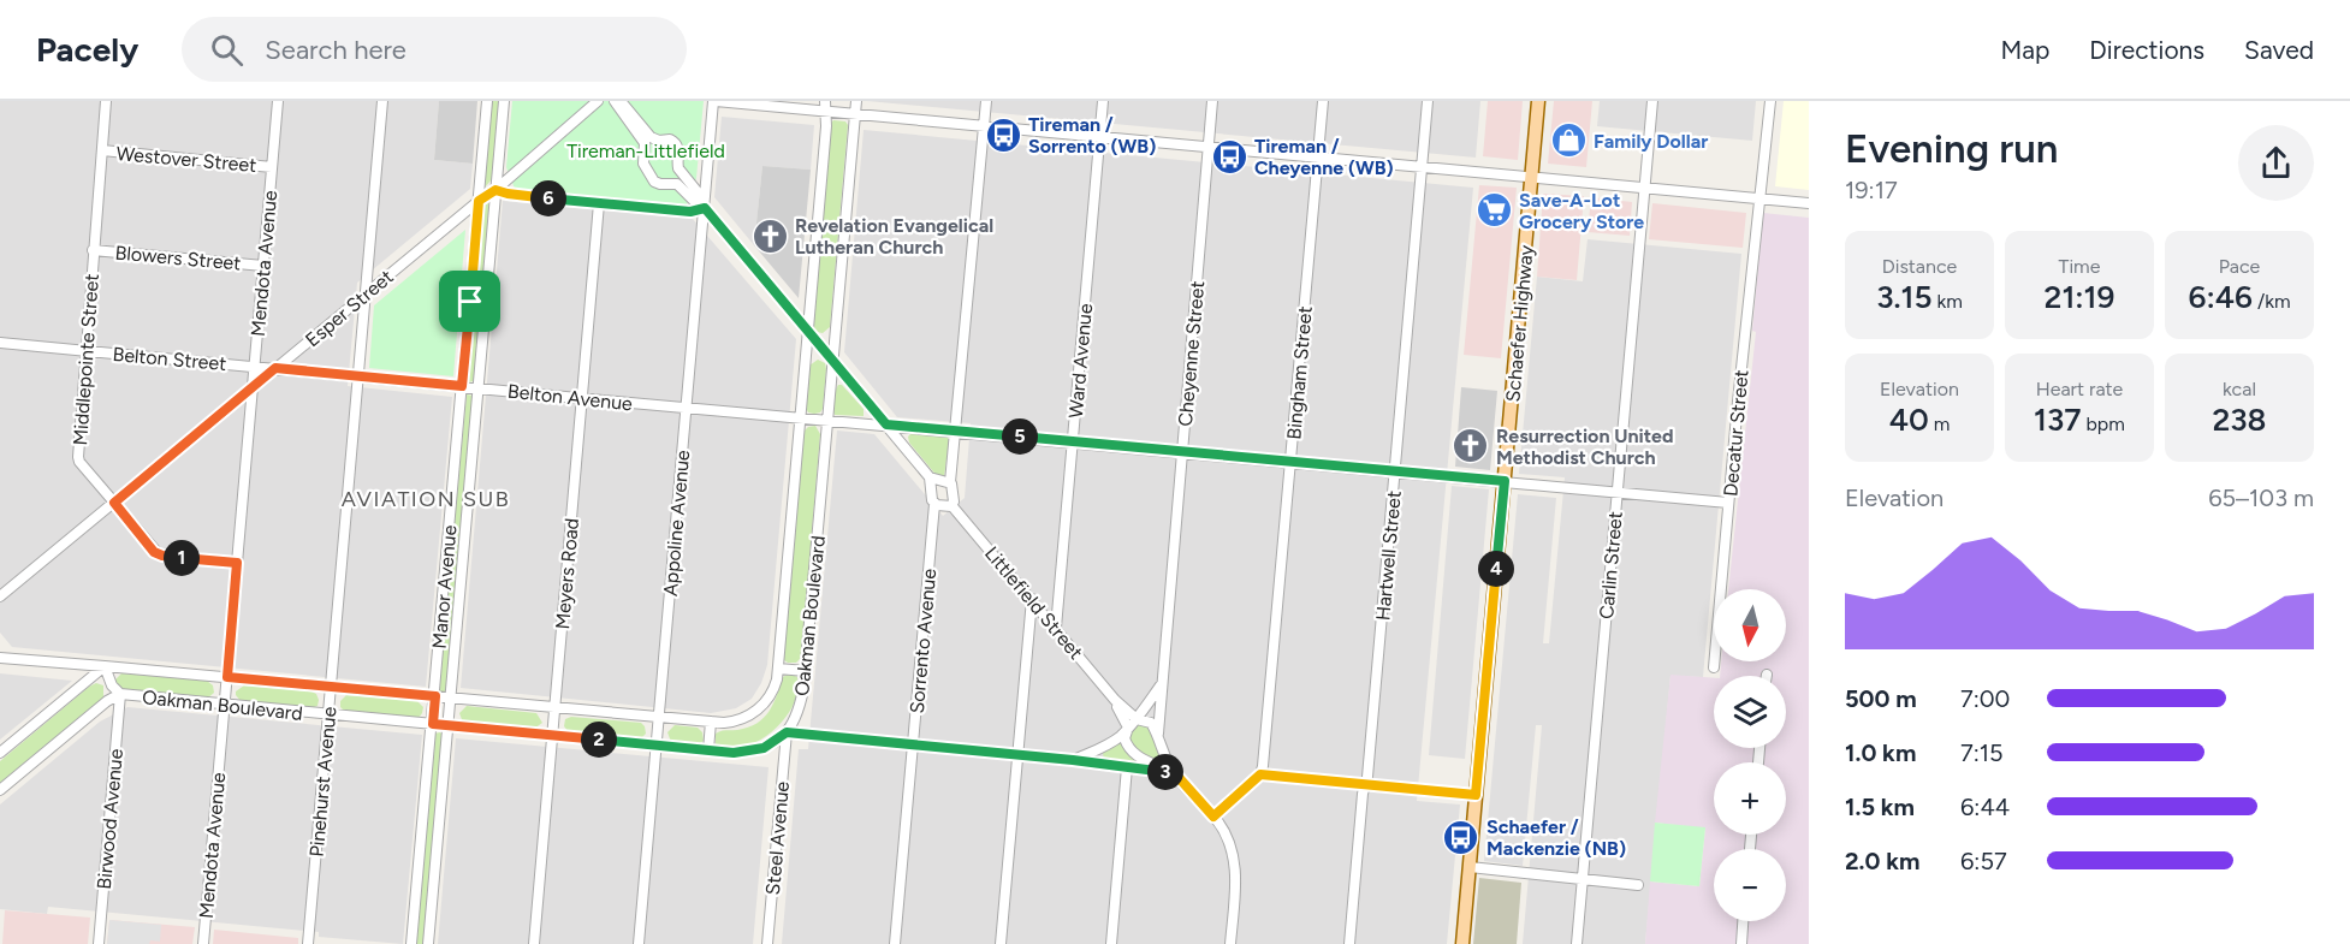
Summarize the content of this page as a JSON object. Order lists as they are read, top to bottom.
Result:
{
  "streets": {
    "main road": ["Schaefer Highway"],
    "street": [
      "Westover Street",
      "Blowers Street",
      "Mendota Avenue",
      "Esper Street",
      "Cheyenne Street",
      "Belton Street",
      "Middlepointe Street",
      "Ward Avenue",
      "Bingham Street",
      "Belton Avenue",
      "Decatur Street",
      "Appoline Avenue",
      "Hartwell Street",
      "Carlin Street",
      "Meyers Road",
      "Manor Avenue",
      "Littlefield Street",
      "Oakman Boulevard",
      "Sorrento Avenue",
      "Pinehurst Avenue",
      "Birwood Avenue",
      "Steel Avenue"
    ]
  },
  "crossings": [
    ["Westover Street", "Mendota Avenue"],
    ["Westover Street", "Middlepointe Street"],
    ["Blowers Street", "Mendota Avenue"],
    ["Blowers Street", "Middlepointe Street"],
    ["Mendota Avenue", "Esper Street"],
    ["Mendota Avenue", "Belton Street"],
    ["Mendota Avenue", "Middlepointe Street"],
    ["Mendota Avenue", "Belton Avenue"],
    ["Mendota Avenue", "Oakman Boulevard"],
    ["Esper Street", "Middlepointe Street"],
    ["Esper Street", "Belton Avenue"],
    ["Esper Street", "Manor Avenue"],
    ["Esper Street", "Pinehurst Avenue"],
    ["Cheyenne Street", "Littlefield Street"],
    ["Belton Street", "Middlepointe Street"],
    ["Belton Street", "Belton Avenue"],
    ["Ward Avenue", "Littlefield Street"],
    ["Belton Avenue", "Appoline Avenue"],
    ["Belton Avenue", "Meyers Road"],
    ["Belton Avenue", "Manor Avenue"],
    ["Belton Avenue", "Oakman Boulevard"],
    ["Belton Avenue", "Pinehurst Avenue"],
    ["Appoline Avenue", "Oakman Boulevard"],
    ["Meyers Road", "Oakman Boulevard"],
    ["Manor Avenue", "Oakman Boulevard"],
    ["Oakman Boulevard", "Pinehurst Avenue"],
    ["Oakman Boulevard", "Birwood Avenue"],
    ["Oakman Boulevard", "Steel Avenue"]
  ],
  "districts": ["AVIATION SUB"],
  "parks": ["Tireman-Littlefield"],
  "places": {
    "bus stop": ["Tireman / Sorrento (WB)", "Tireman / Cheyenne (WB)", "Schaefer / Mackenzie (NB)"],
    "shop": ["Family Dollar"],
    "supermarket": ["Save-A-Lot Grocery Store"],
    "church": ["Revelation Evangelical Lutheran Church", "Resurrection United Methodist Church"]
  },
  "north": "bottom",
  "page": {
    "header": "Pacely",
    "search": "Search here",
    "nav": ["Map", "Directions", "Saved"],
    "heading": ["Evening run", "19:17"],
    "pins": [
      "6",
      "5",
      "1",
      "4",
      "2",
      "3"
    ],
    "stats": [
      ["Distance", "3.15 km"],
      ["Time", "21:19"],
      ["Pace", "6:46 /km"],
      ["Elevation", "40 m"],
      ["Heart rate", "137 bpm"],
      ["kcal", "238"]
    ],
    "chart": ["Elevation", "65–103 m"],
    "map_buttons": ["+", "−"],
    "list": [
      {
        "name": "500 m",
        "note": "7:00"
      },
      {
        "name": "1.0 km",
        "note": "7:15"
      },
      {
        "name": "1.5 km",
        "note": "6:44"
      },
      {
        "name": "2.0 km",
        "note": "6:57"
      }
    ]
  }
}
